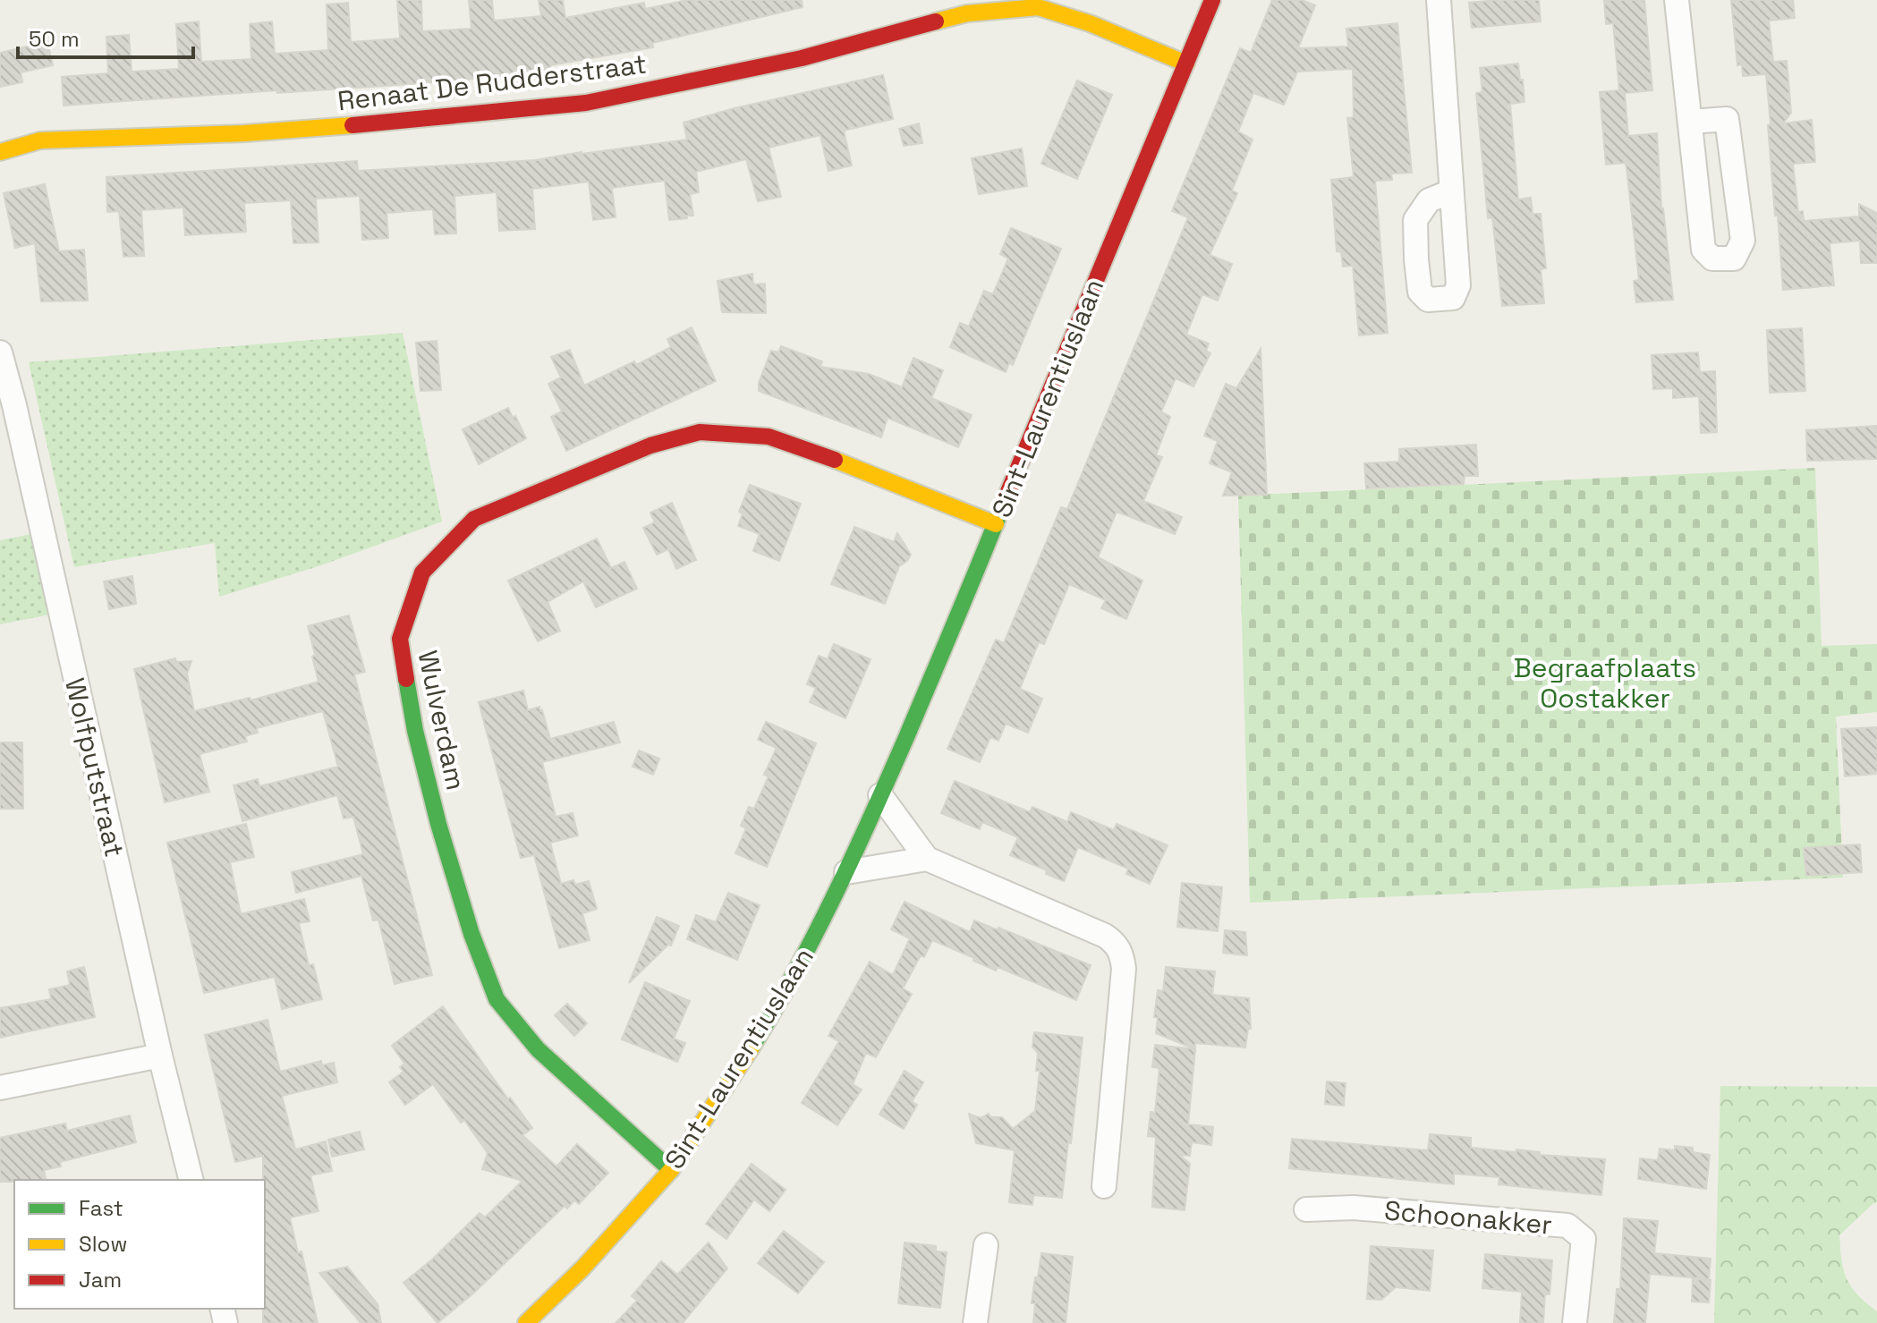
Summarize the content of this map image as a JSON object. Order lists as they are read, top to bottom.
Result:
{
  "streets": {
    "street": [
      "Renaat De Rudderstraat",
      "Sint-Laurentiuslaan",
      "Wulverdam",
      "Wolfputstraat",
      "Schoonakker"
    ]
  },
  "crossings": [
    ["Renaat De Rudderstraat", "Sint-Laurentiuslaan"],
    ["Sint-Laurentiuslaan", "Wulverdam"]
  ],
  "parks": ["Begraafplaats Oostakker"],
  "legend": ["Fast", "Slow", "Jam"],
  "scale_bar": "50 m"
}
